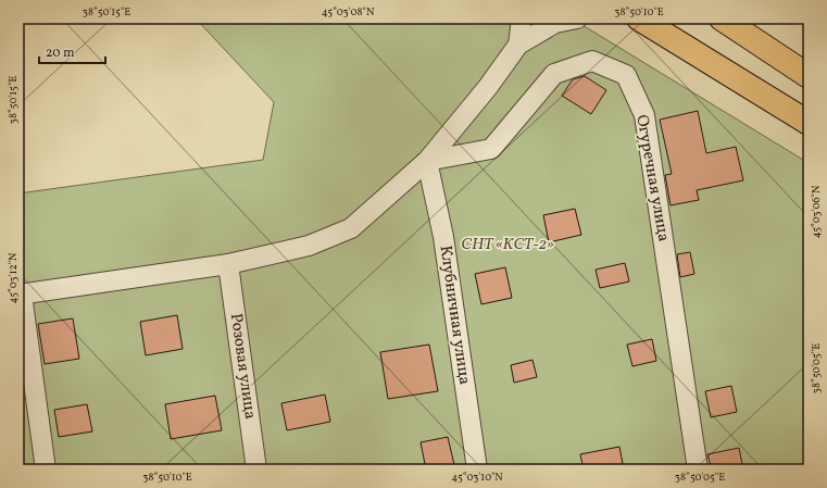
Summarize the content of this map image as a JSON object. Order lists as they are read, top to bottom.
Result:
{
  "streets": {
    "street": ["Огуречная улица", "Клубничная улица", "Розовая улица"]
  },
  "crossings": [
    ["Огуречная улица", "Клубничная улица"]
  ],
  "parks": ["СНТ «КСТ-2»"],
  "scale_bar": "20 m",
  "coordinates": [
    "38°50'15\"E",
    "45°03'08\"N",
    "38°50'10\"E",
    "45°03'06\"N",
    "45°03'12\"N",
    "38°50'05\"E",
    "45°03'10\"N"
  ]
}
